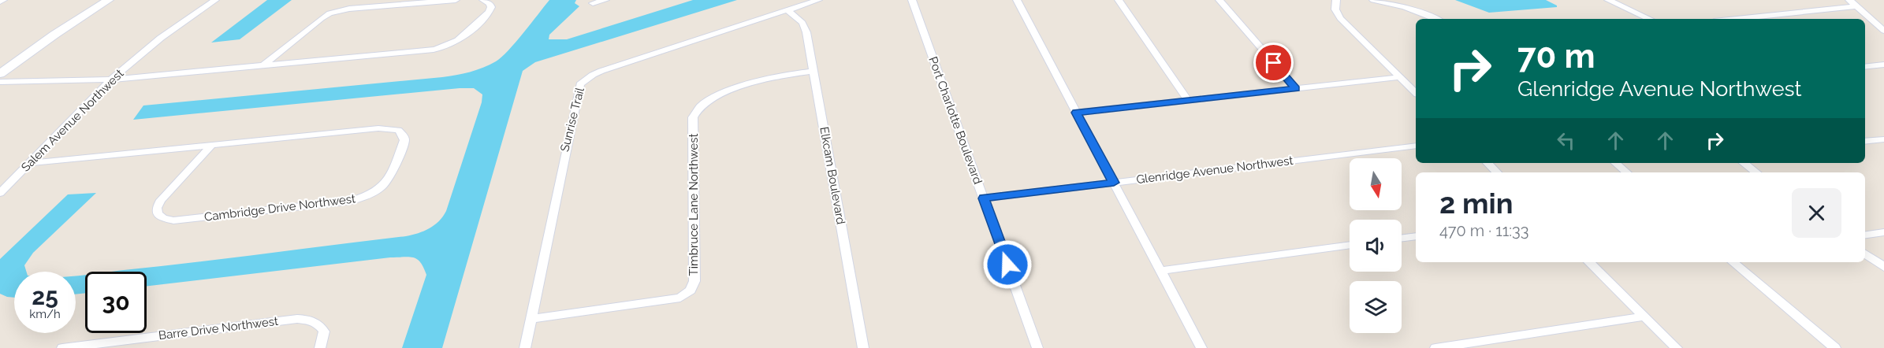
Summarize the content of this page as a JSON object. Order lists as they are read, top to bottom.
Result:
{
  "streets": {
    "street": [
      "Sunrise Trail",
      "Salem Avenue Northwest",
      "Port Charlotte Boulevard",
      "Glenridge Avenue Northwest",
      "Elkcam Boulevard",
      "Timbruce Lane Northwest",
      "Cambridge Drive Northwest",
      "Barre Drive Northwest"
    ]
  },
  "crossings": [
    ["Sunrise Trail", "Elkcam Boulevard"],
    ["Sunrise Trail", "Timbruce Lane Northwest"],
    ["Salem Avenue Northwest", "Cambridge Drive Northwest"],
    ["Port Charlotte Boulevard", "Glenridge Avenue Northwest"],
    ["Elkcam Boulevard", "Timbruce Lane Northwest"]
  ],
  "north": "bottom",
  "page": {
    "turn": ["70 m", "Glenridge Avenue Northwest"],
    "heading": ["2 min", "470 m · 11:33"],
    "speed": "25 km/h",
    "limit": "30"
  }
}
